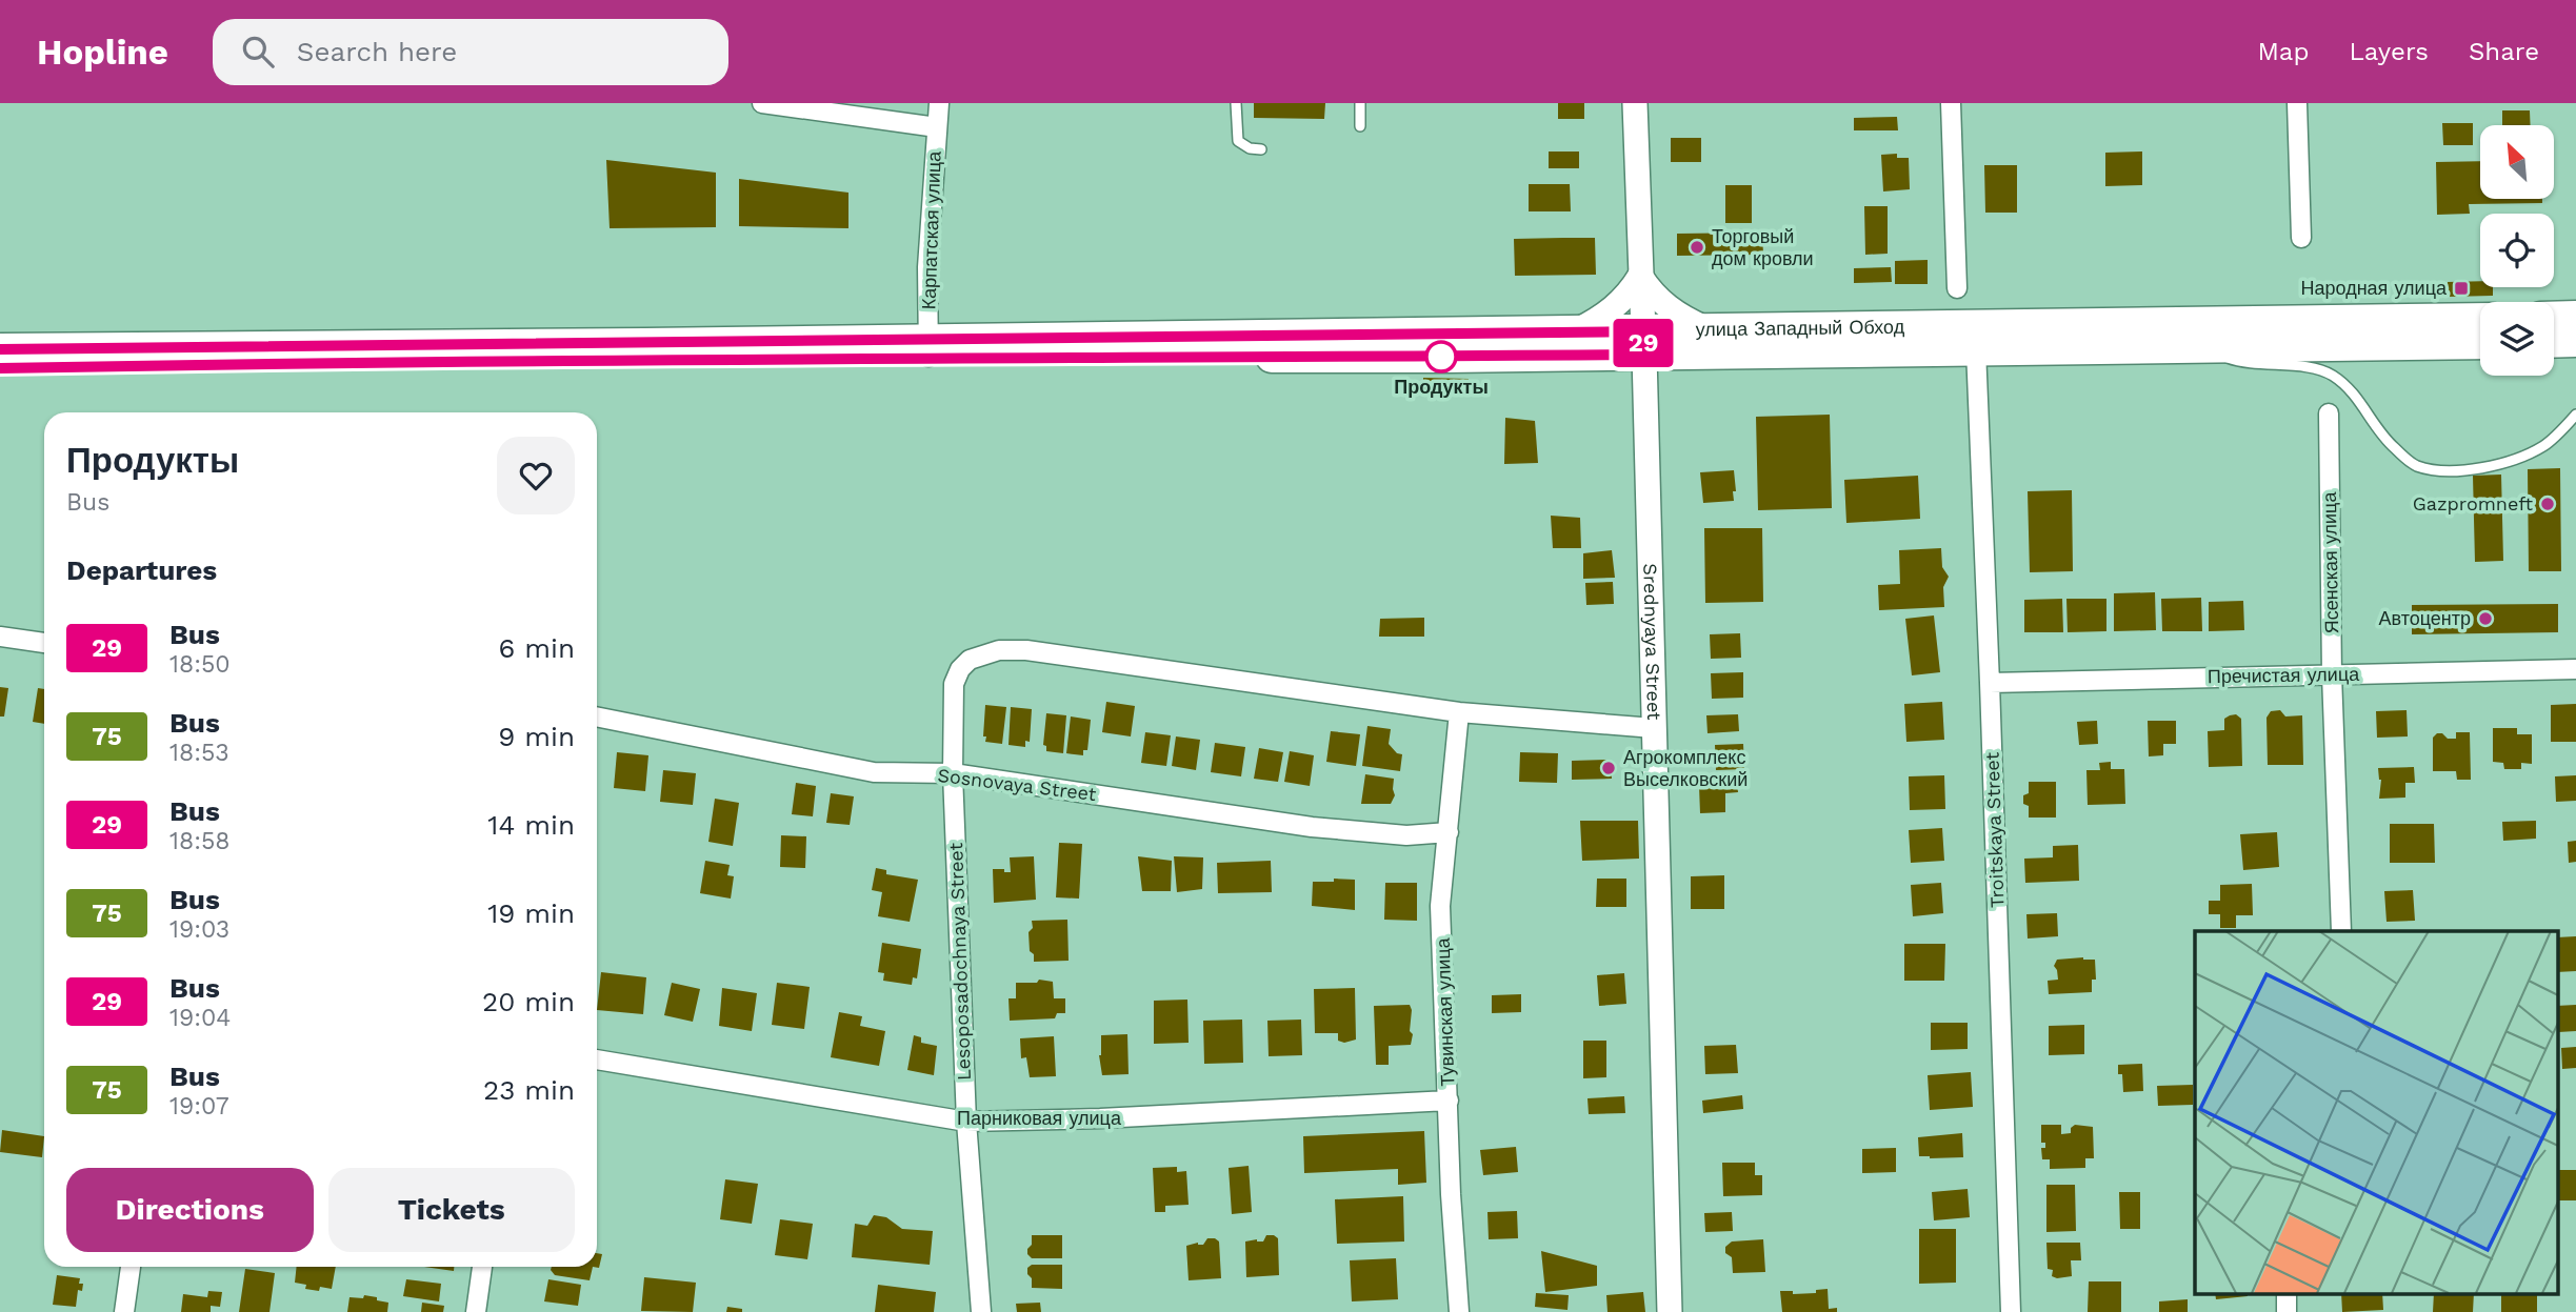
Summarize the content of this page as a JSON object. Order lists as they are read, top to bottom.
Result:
{
  "streets": {
    "highway": ["улица Западный Обход"],
    "street": [
      "Карпатская улица",
      "Ясенская улица",
      "Srednyaya Street",
      "Пречистая улица",
      "Sosnovaya Street",
      "Troitskaya Street",
      "Lesoposadochnaya Street",
      "Тувинская улица",
      "Парниковая улица"
    ]
  },
  "crossings": [
    ["Карпатская улица", "улица Западный Обход"],
    ["улица Западный Обход", "Srednyaya Street"],
    ["улица Западный Обход", "Troitskaya Street"],
    ["Ясенская улица", "Пречистая улица"],
    ["Пречистая улица", "Troitskaya Street"],
    ["Sosnovaya Street", "Lesoposadochnaya Street"],
    ["Sosnovaya Street", "Тувинская улица"],
    ["Lesoposadochnaya Street", "Тувинская улица"],
    ["Lesoposadochnaya Street", "Парниковая улица"],
    ["Тувинская улица", "Парниковая улица"]
  ],
  "places": {
    "other": [
      "Торговый дом кровли",
      "Продукты",
      "Gazpromneft",
      "Автоцентр",
      "Агрокомплекс Выселковский"
    ],
    "transit": ["Народная улица"]
  },
  "lines": ["bus line 29"],
  "north": "top left",
  "page": {
    "header": "Hopline",
    "search": "Search here",
    "nav": ["Map", "Layers", "Share"],
    "on_map": "29",
    "heading": [
      ["Продукты", "Bus"],
      "Departures"
    ],
    "list": [
      {
        "mark": "29",
        "name": "Bus",
        "note": "18:50",
        "value": "6 min"
      },
      {
        "mark": "75",
        "name": "Bus",
        "note": "18:53",
        "value": "9 min"
      },
      {
        "mark": "29",
        "name": "Bus",
        "note": "18:58",
        "value": "14 min"
      },
      {
        "mark": "75",
        "name": "Bus",
        "note": "19:03",
        "value": "19 min"
      },
      {
        "mark": "29",
        "name": "Bus",
        "note": "19:04",
        "value": "20 min"
      },
      {
        "mark": "75",
        "name": "Bus",
        "note": "19:07",
        "value": "23 min"
      }
    ],
    "buttons": ["Directions", "Tickets"]
  }
}
